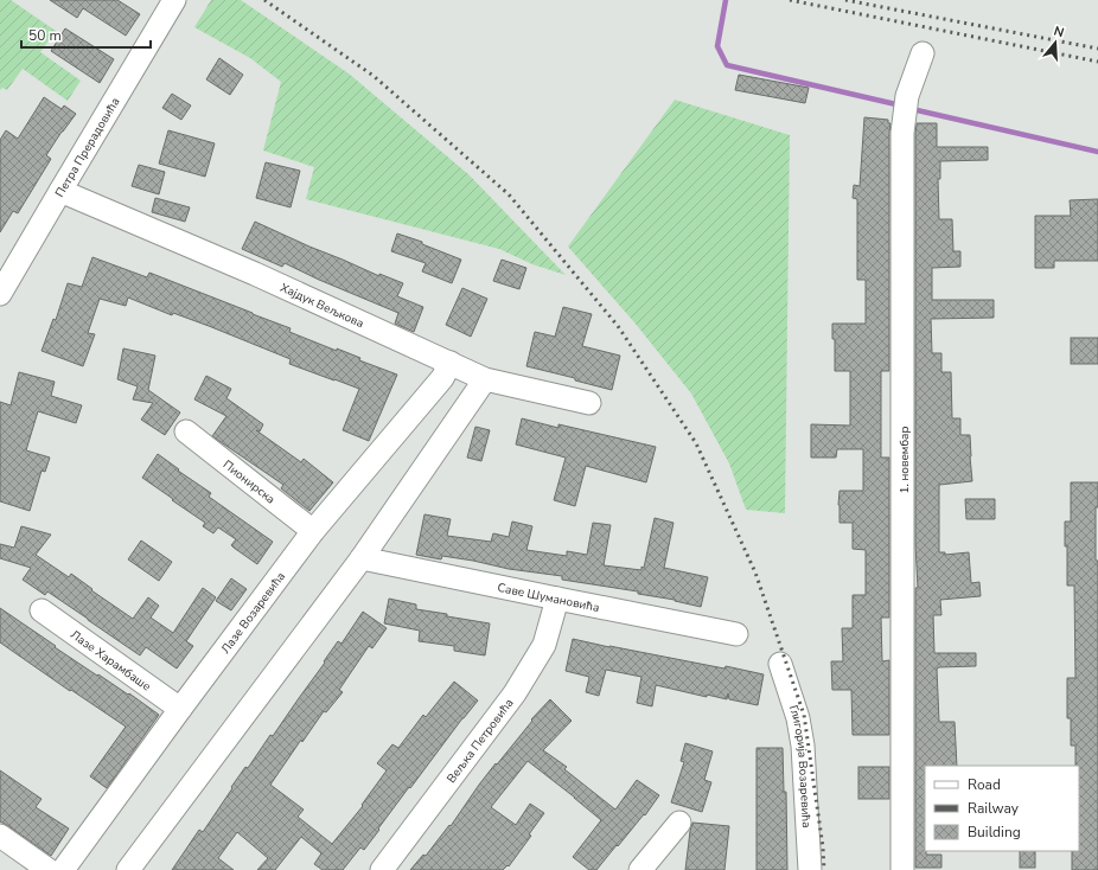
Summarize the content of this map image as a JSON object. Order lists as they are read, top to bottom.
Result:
{
  "streets": {
    "street": [
      "Петра Прерадовића",
      "Хајдук Вељкова",
      "1. новембар",
      "Пионирска",
      "Саве Шумановића",
      "Лазе Возаревића",
      "Лазе Харамбаше",
      "Вељка Петровића",
      "Глигорија Возаревића"
    ]
  },
  "crossings": [
    ["Петра Прерадовића", "Хајдук Вељкова"],
    ["Хајдук Вељкова", "Лазе Возаревића"],
    ["Пионирска", "Лазе Возаревића"],
    ["Саве Шумановића", "Вељка Петровића"],
    ["Лазе Возаревића", "Лазе Харамбаше"]
  ],
  "legend": ["Road", "Railway", "Building"],
  "scale_bar": "50 m",
  "north": "top"
}
